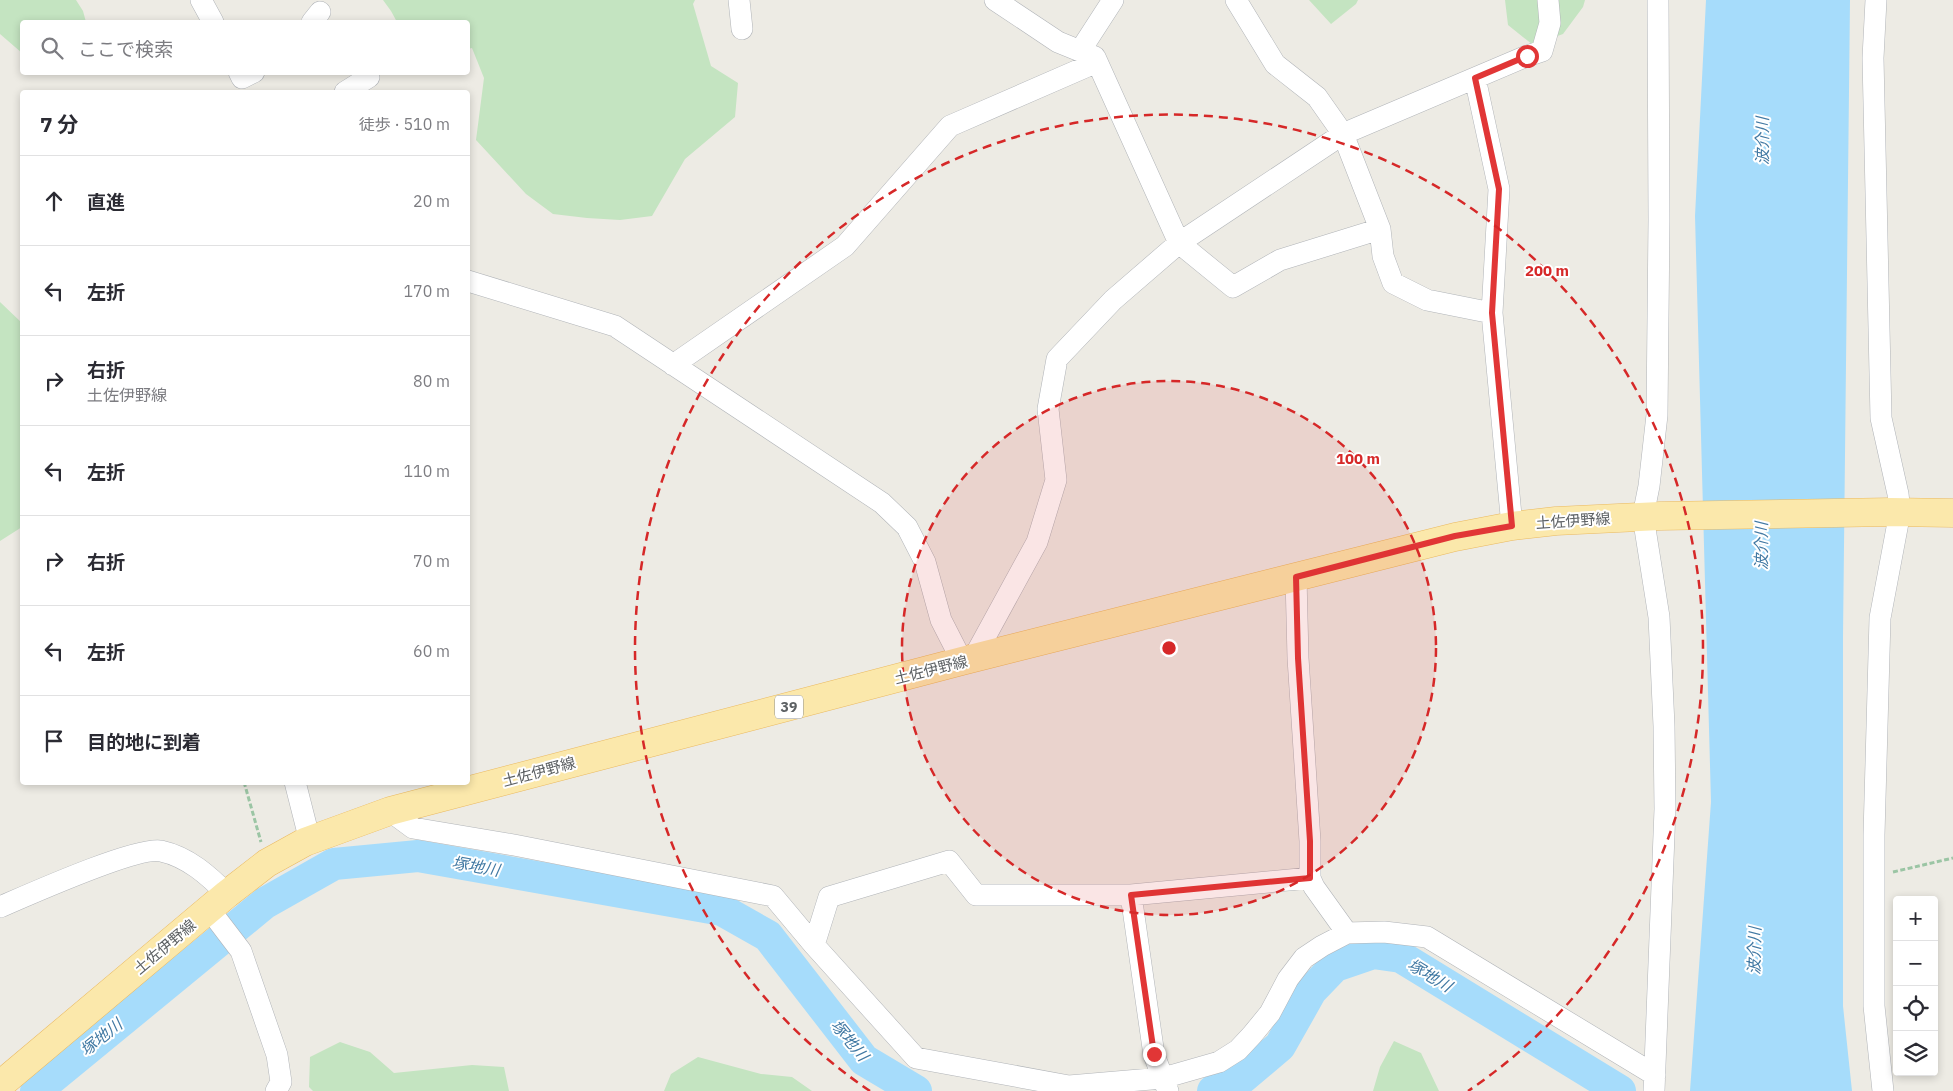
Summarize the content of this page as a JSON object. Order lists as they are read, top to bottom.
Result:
{
  "streets": {
    "main road": ["土佐伊野線", "39"]
  },
  "water": ["波介川", "塚地川"],
  "page": {
    "search": "ここで検索",
    "heading": ["7 分", "徒歩 · 510 m"],
    "list": [
      ["直進", "20 m"],
      ["左折", "170 m"],
      ["右折", "土佐伊野線", "80 m"],
      ["左折", "110 m"],
      ["右折", "70 m"],
      ["左折", "60 m"],
      "目的地に到着"
    ],
    "map_buttons": ["+", "−"]
  },
  "rings": ["200 m", "100 m"]
}
